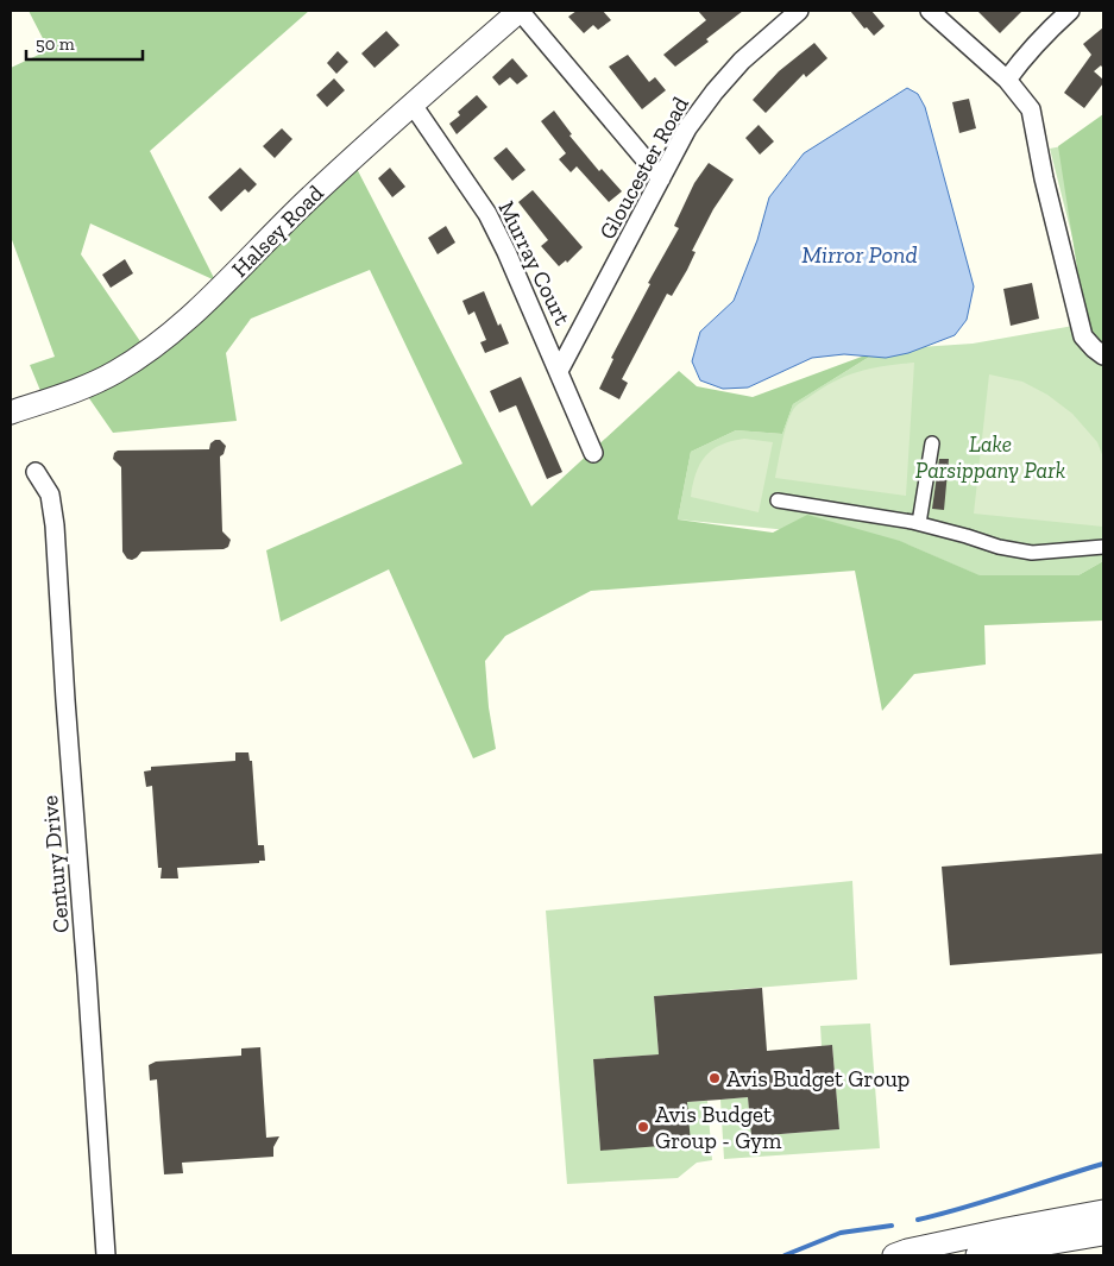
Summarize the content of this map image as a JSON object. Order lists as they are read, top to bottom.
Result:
{
  "streets": {
    "street": [
      "Gloucester Road",
      "Halsey Road",
      "Murray Court",
      "Century Drive"
    ]
  },
  "crossings": [
    ["Gloucester Road", "Murray Court"],
    ["Halsey Road", "Murray Court"]
  ],
  "water": ["Mirror Pond"],
  "parks": ["Lake Parsippany Park"],
  "places": ["Avis Budget Group", "Avis Budget Group - Gym"],
  "scale_bar": "50 m"
}
